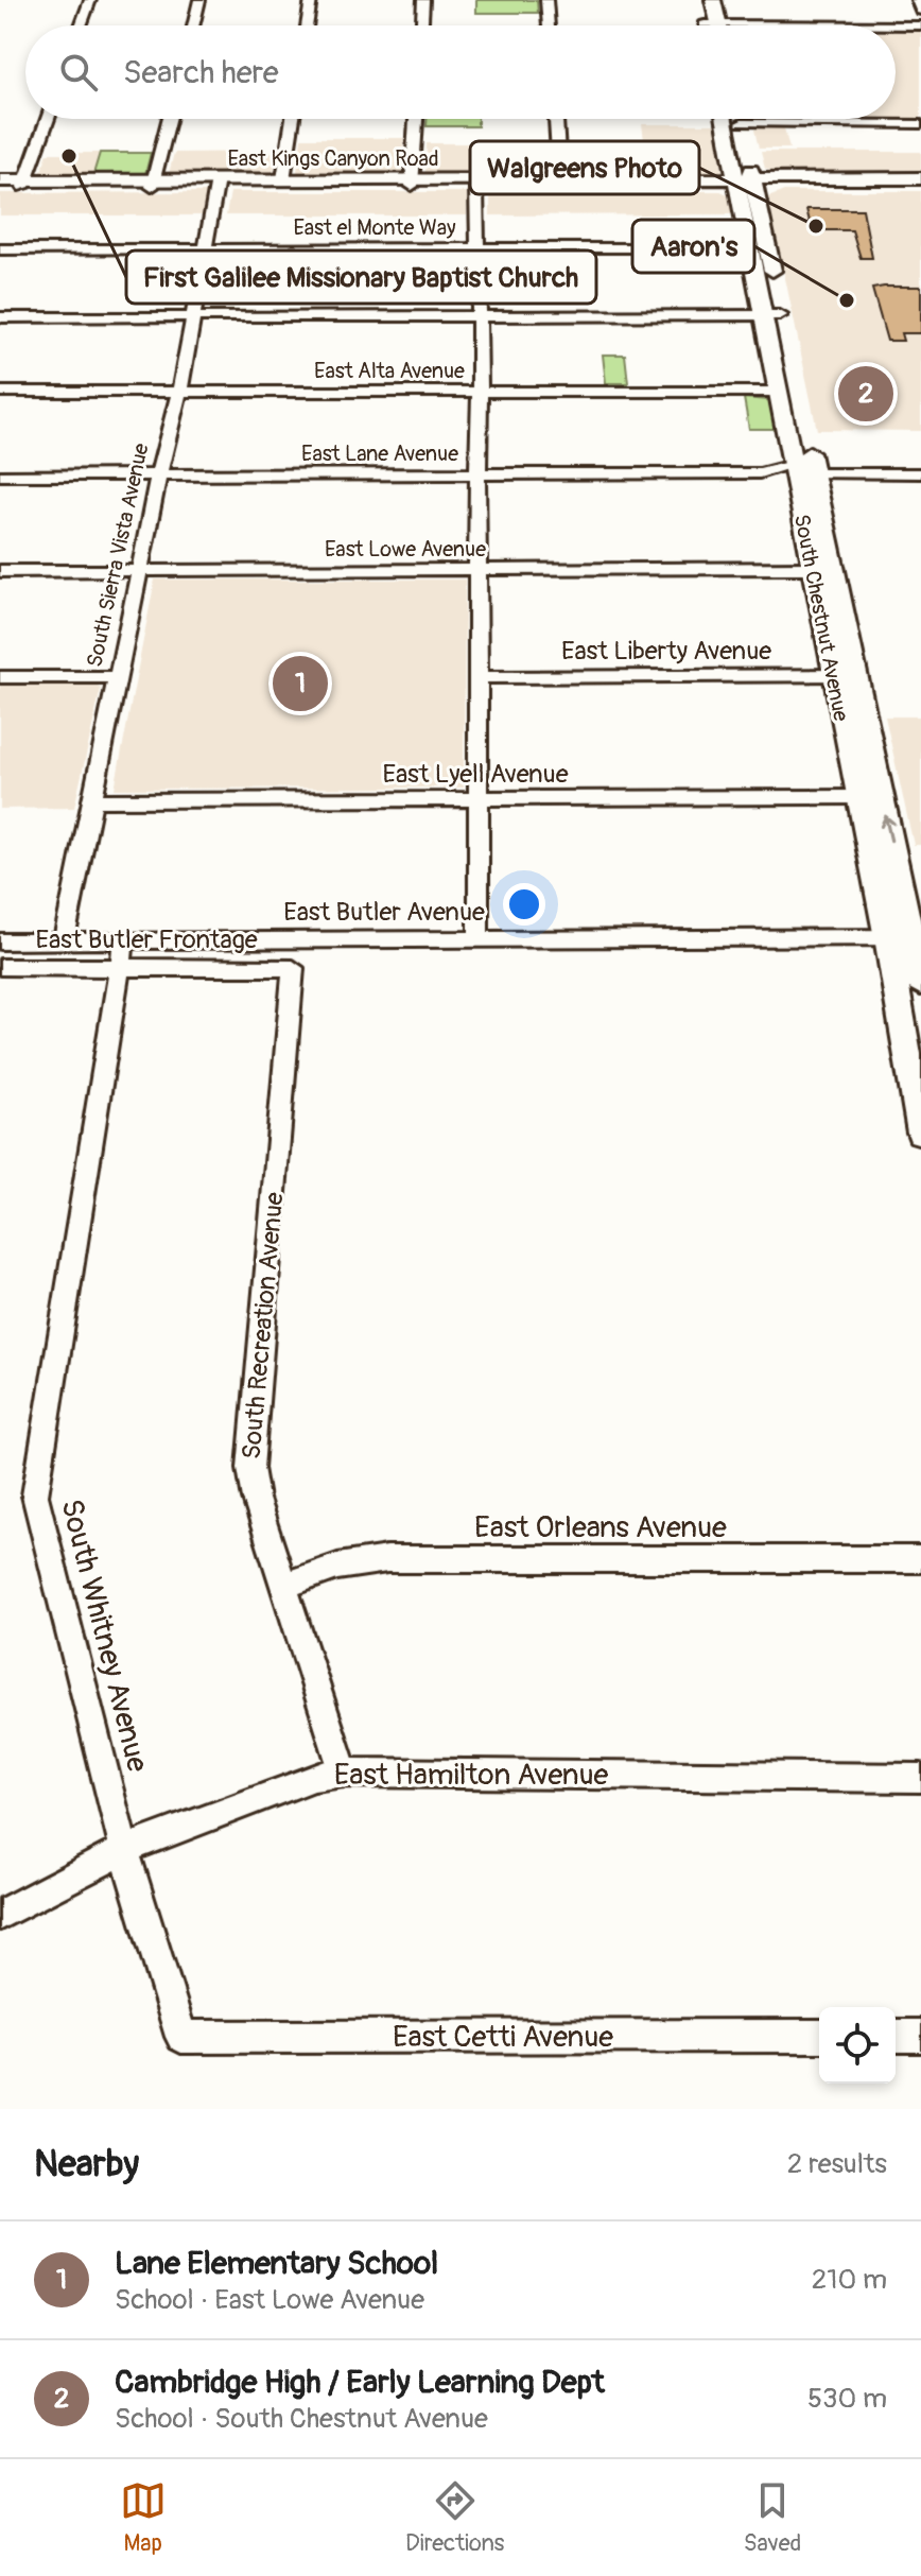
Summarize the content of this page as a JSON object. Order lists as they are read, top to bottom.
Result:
{
  "streets": {
    "main road": ["East Kings Canyon Road", "South Chestnut Avenue"],
    "street": [
      "East el Monte Way",
      "East Alta Avenue",
      "East Lane Avenue",
      "East Lowe Avenue",
      "South Sierra Vista Avenue",
      "East Liberty Avenue",
      "East Lyell Avenue",
      "East Butler Avenue",
      "East Butler Frontage",
      "South Recreation Avenue",
      "East Orleans Avenue",
      "South Whitney Avenue",
      "East Hamilton Avenue",
      "East Cetti Avenue"
    ]
  },
  "crossings": [
    ["East Kings Canyon Road", "South Sierra Vista Avenue"],
    ["East Kings Canyon Road", "South Chestnut Avenue"],
    ["East el Monte Way", "South Sierra Vista Avenue"],
    ["East el Monte Way", "South Chestnut Avenue"],
    ["East Alta Avenue", "South Sierra Vista Avenue"],
    ["East Alta Avenue", "South Chestnut Avenue"],
    ["East Lane Avenue", "South Sierra Vista Avenue"],
    ["East Lane Avenue", "South Chestnut Avenue"],
    ["East Lowe Avenue", "South Sierra Vista Avenue"],
    ["East Lowe Avenue", "South Chestnut Avenue"],
    ["South Sierra Vista Avenue", "East Lyell Avenue"],
    ["South Sierra Vista Avenue", "East Butler Avenue"],
    ["South Chestnut Avenue", "East Liberty Avenue"],
    ["South Chestnut Avenue", "East Lyell Avenue"],
    ["South Chestnut Avenue", "East Butler Avenue"],
    ["East Butler Avenue", "South Whitney Avenue"],
    ["East Butler Frontage", "South Recreation Avenue"],
    ["East Butler Frontage", "South Whitney Avenue"],
    ["South Recreation Avenue", "East Orleans Avenue"],
    ["South Recreation Avenue", "East Hamilton Avenue"],
    ["South Whitney Avenue", "East Hamilton Avenue"],
    ["South Whitney Avenue", "East Cetti Avenue"]
  ],
  "places": ["First Galilee Missionary Baptist Church", "Walgreens Photo", "Aaron's"],
  "page": {
    "search": "Search here",
    "pins": ["2", "1"],
    "heading": ["Nearby", "2 results"],
    "list": [
      {
        "mark": "1",
        "name": "Lane Elementary School",
        "note": "School · East Lowe Avenue",
        "value": "210 m"
      },
      {
        "mark": "2",
        "name": "Cambridge High / Early Learning Dept",
        "note": "School · South Chestnut Avenue",
        "value": "530 m"
      }
    ],
    "nav": ["Map", "Directions", "Saved"]
  }
}
